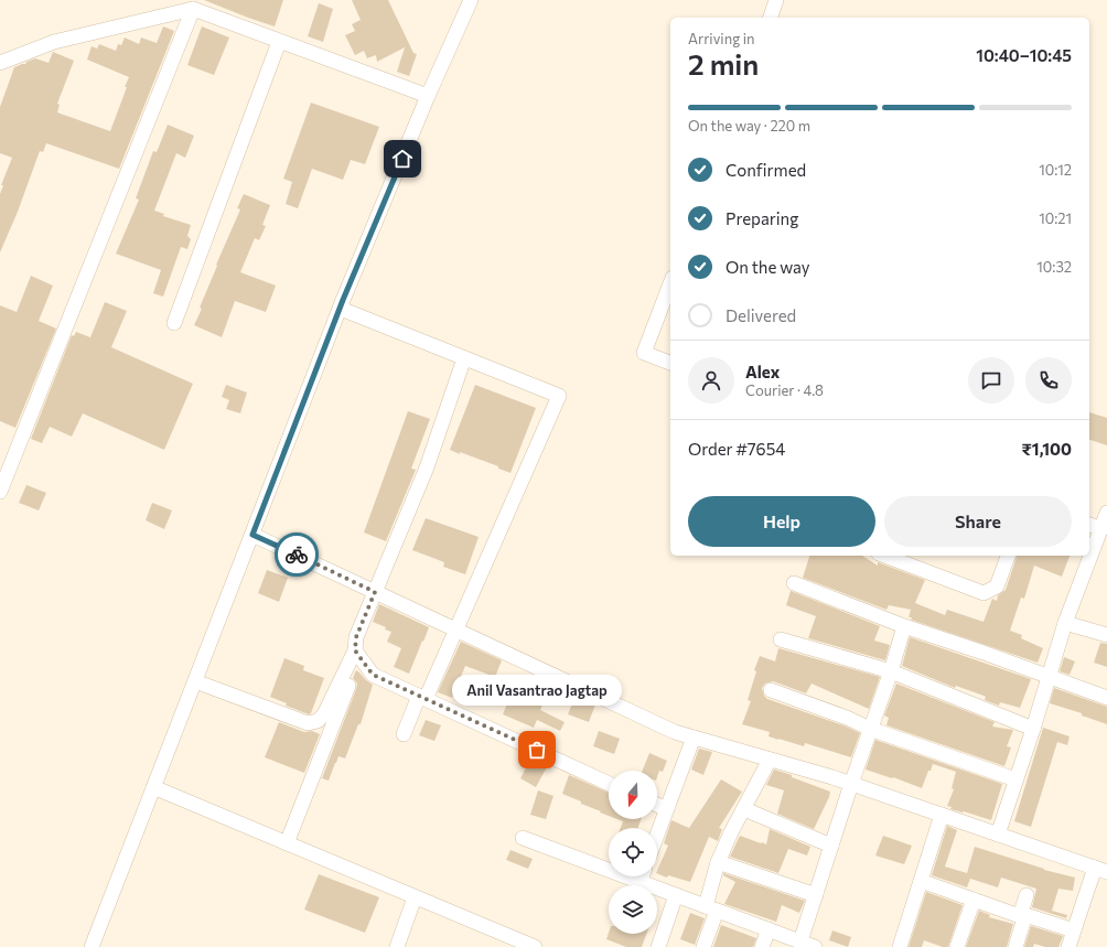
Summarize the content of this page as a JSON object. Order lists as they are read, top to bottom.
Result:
{
  "places": ["Anil Vasantrao Jagtap"],
  "north": "bottom",
  "page": {
    "heading": ["2 min", "Arriving in", "10:40–10:45"],
    "panel": [
      "Alex",
      "Courier · 4.8",
      "Order #7654",
      "₹1,100"
    ],
    "bar": "On the way · 220 m",
    "list": [
      ["Confirmed", "10:12"],
      ["Preparing", "10:21"],
      ["On the way", "10:32"],
      "Delivered"
    ],
    "buttons": ["Help", "Share"],
    "bubble": "Anil Vasantrao Jagtap"
  }
}
